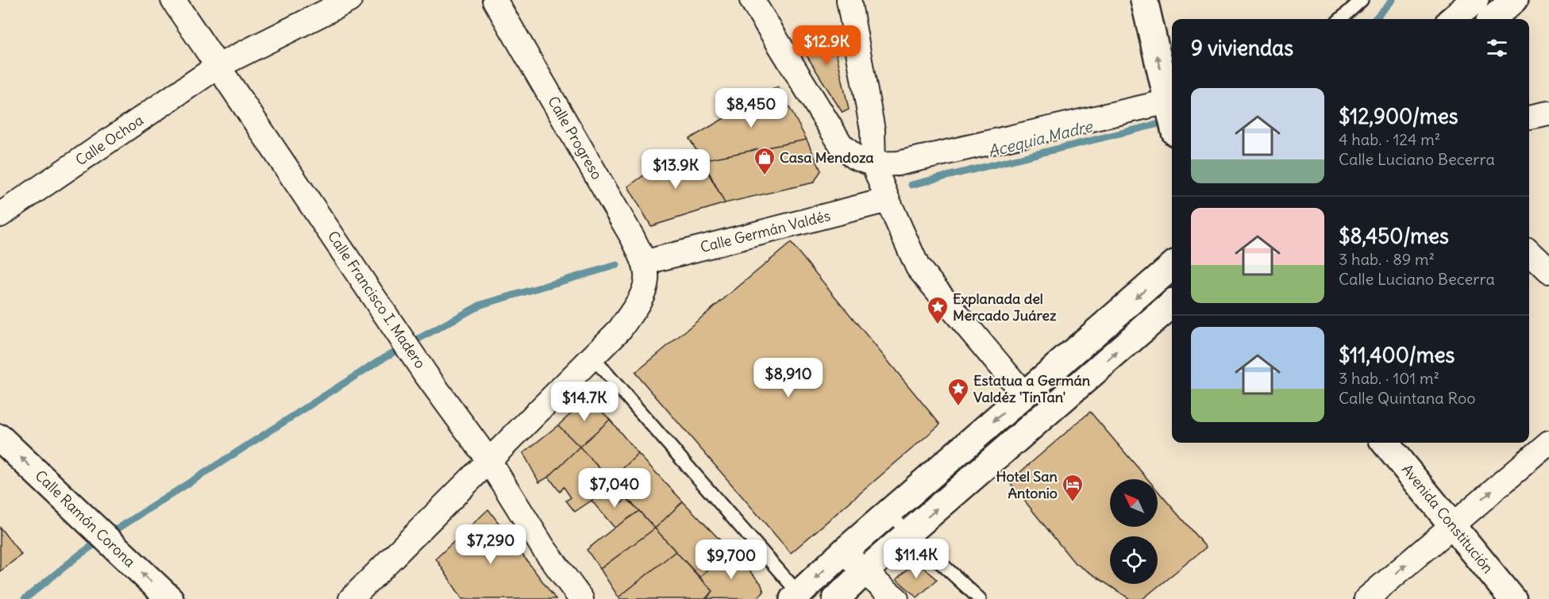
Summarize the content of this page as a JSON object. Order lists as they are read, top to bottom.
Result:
{
  "streets": {
    "main road": ["Calle Ramón Corona", "Avenida Constitución"],
    "street": [
      "Calle Progreso",
      "Calle Ochoa",
      "Calle Germán Valdés",
      "Calle Francisco I. Madero"
    ]
  },
  "crossings": [
    ["Calle Progreso", "Calle Germán Valdés"],
    ["Calle Ochoa", "Calle Francisco I. Madero"]
  ],
  "one_way": ["Calle Ramón Corona"],
  "water": ["Acequia Madre"],
  "places": {
    "shop": ["Casa Mendoza"],
    "place": ["Explanada del Mercado Juárez", "Estatua a Germán Valdéz 'TinTan'"],
    "hotel": ["Hotel San Antonio"]
  },
  "north": "top left",
  "page": {
    "heading": "9 viviendas",
    "price": [
      "$12.9K",
      "$8,450",
      "$13.9K",
      "$8,910",
      "$14.7K",
      "$7,040",
      "$7,290",
      "$11.4K",
      "$9,700"
    ],
    "list": [
      {
        "name": "$12,900/mes",
        "note": "4 hab. · 124 m² · Calle Luciano Becerra"
      },
      {
        "name": "$8,450/mes",
        "note": "3 hab. · 89 m² · Calle Luciano Becerra"
      },
      {
        "name": "$11,400/mes",
        "note": "3 hab. · 101 m² · Calle Quintana Roo"
      }
    ]
  }
}
